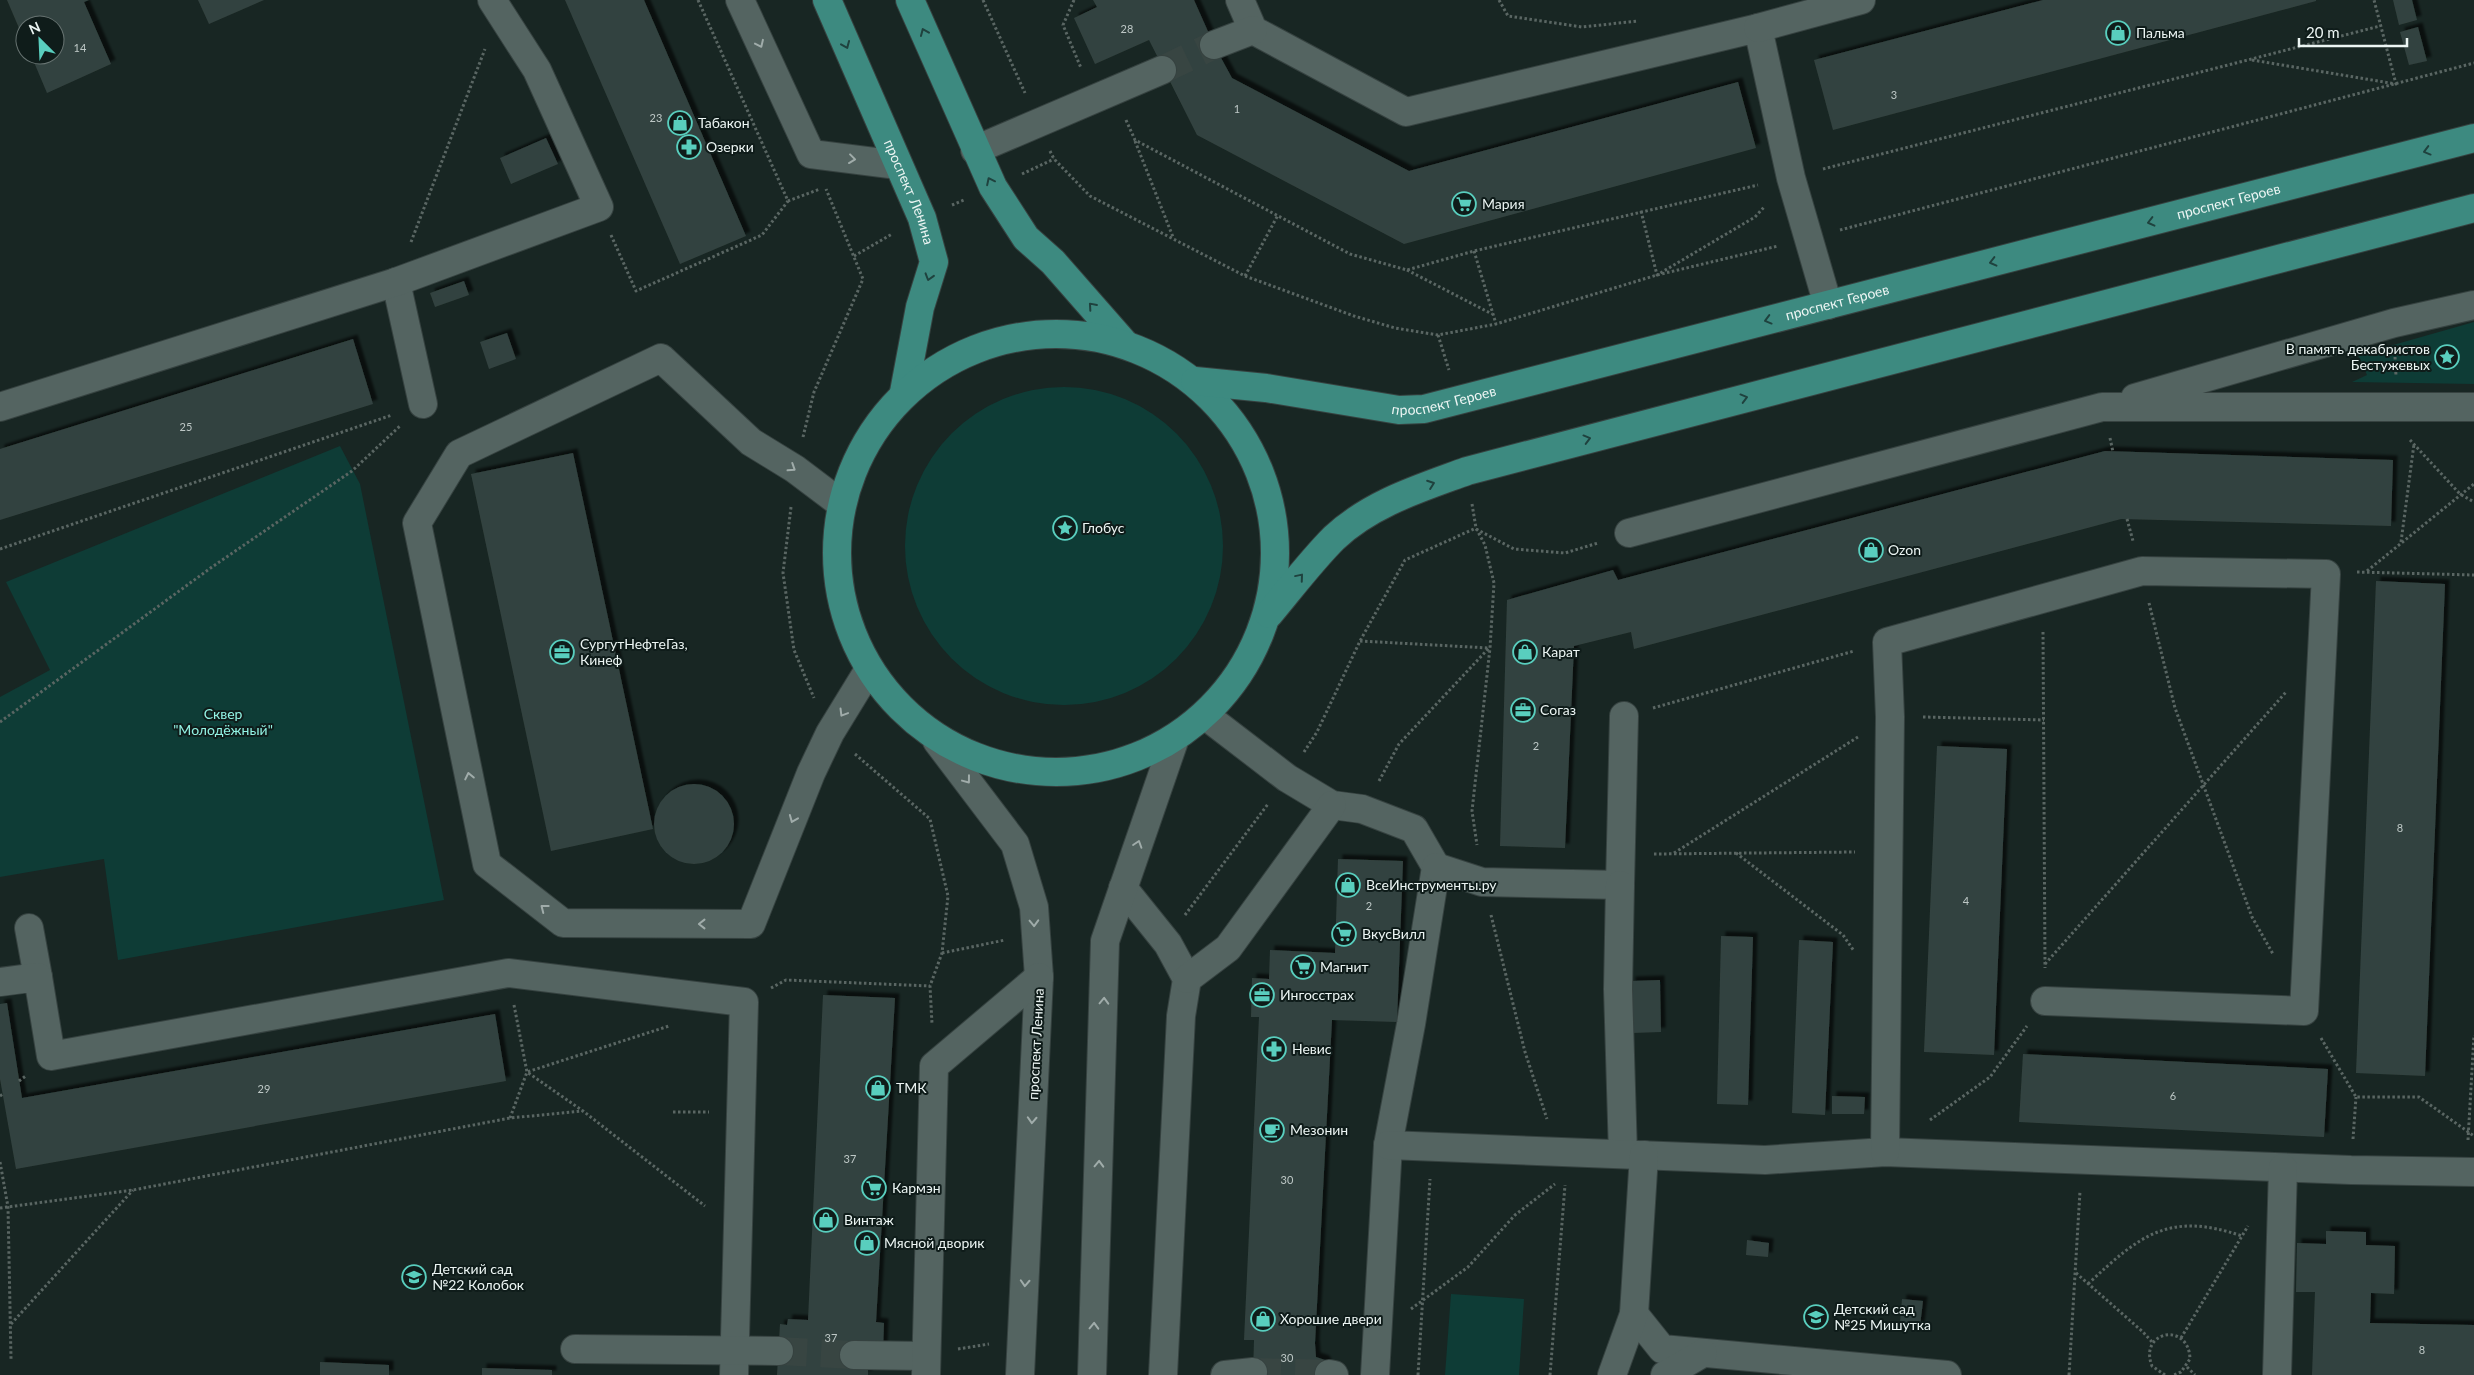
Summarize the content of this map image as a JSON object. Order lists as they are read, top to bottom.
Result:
{
  "streets": {
    "main road": ["проспект Ленина", "проспект Героев"]
  },
  "one_way": ["проспект Ленина"],
  "parks": ["Сквер \"Молодёжный\""],
  "places": {
    "shop": [
      "Пальма",
      "Табакон",
      "Ozon",
      "Карат",
      "ВсеИнструменты.ру",
      "ТМК",
      "Винтаж",
      "Мясной дворик",
      "Хорошие двери"
    ],
    "pharmacy": ["Озерки", "Невис"],
    "supermarket": [
      "Мария",
      "ВкусВилл",
      "Магнит",
      "Кармэн"
    ],
    "place": ["В память декабристов Бестужевых", "Глобус"],
    "office": ["СургутНефтеГаз, Кинеф", "Согаз", "Ингосстрах"],
    "cafe": ["Мезонин"],
    "school or university": ["Детский сад №22 Колобок", "Детский сад №25 Мишутка"]
  },
  "house_numbers": [
    "28",
    "14",
    "3",
    "1",
    "23",
    "25",
    "2",
    "8",
    "4",
    "2",
    "29",
    "6",
    "37",
    "30",
    "37",
    "8",
    "30"
  ],
  "scale_bar": "20 m",
  "north": "top left"
}
